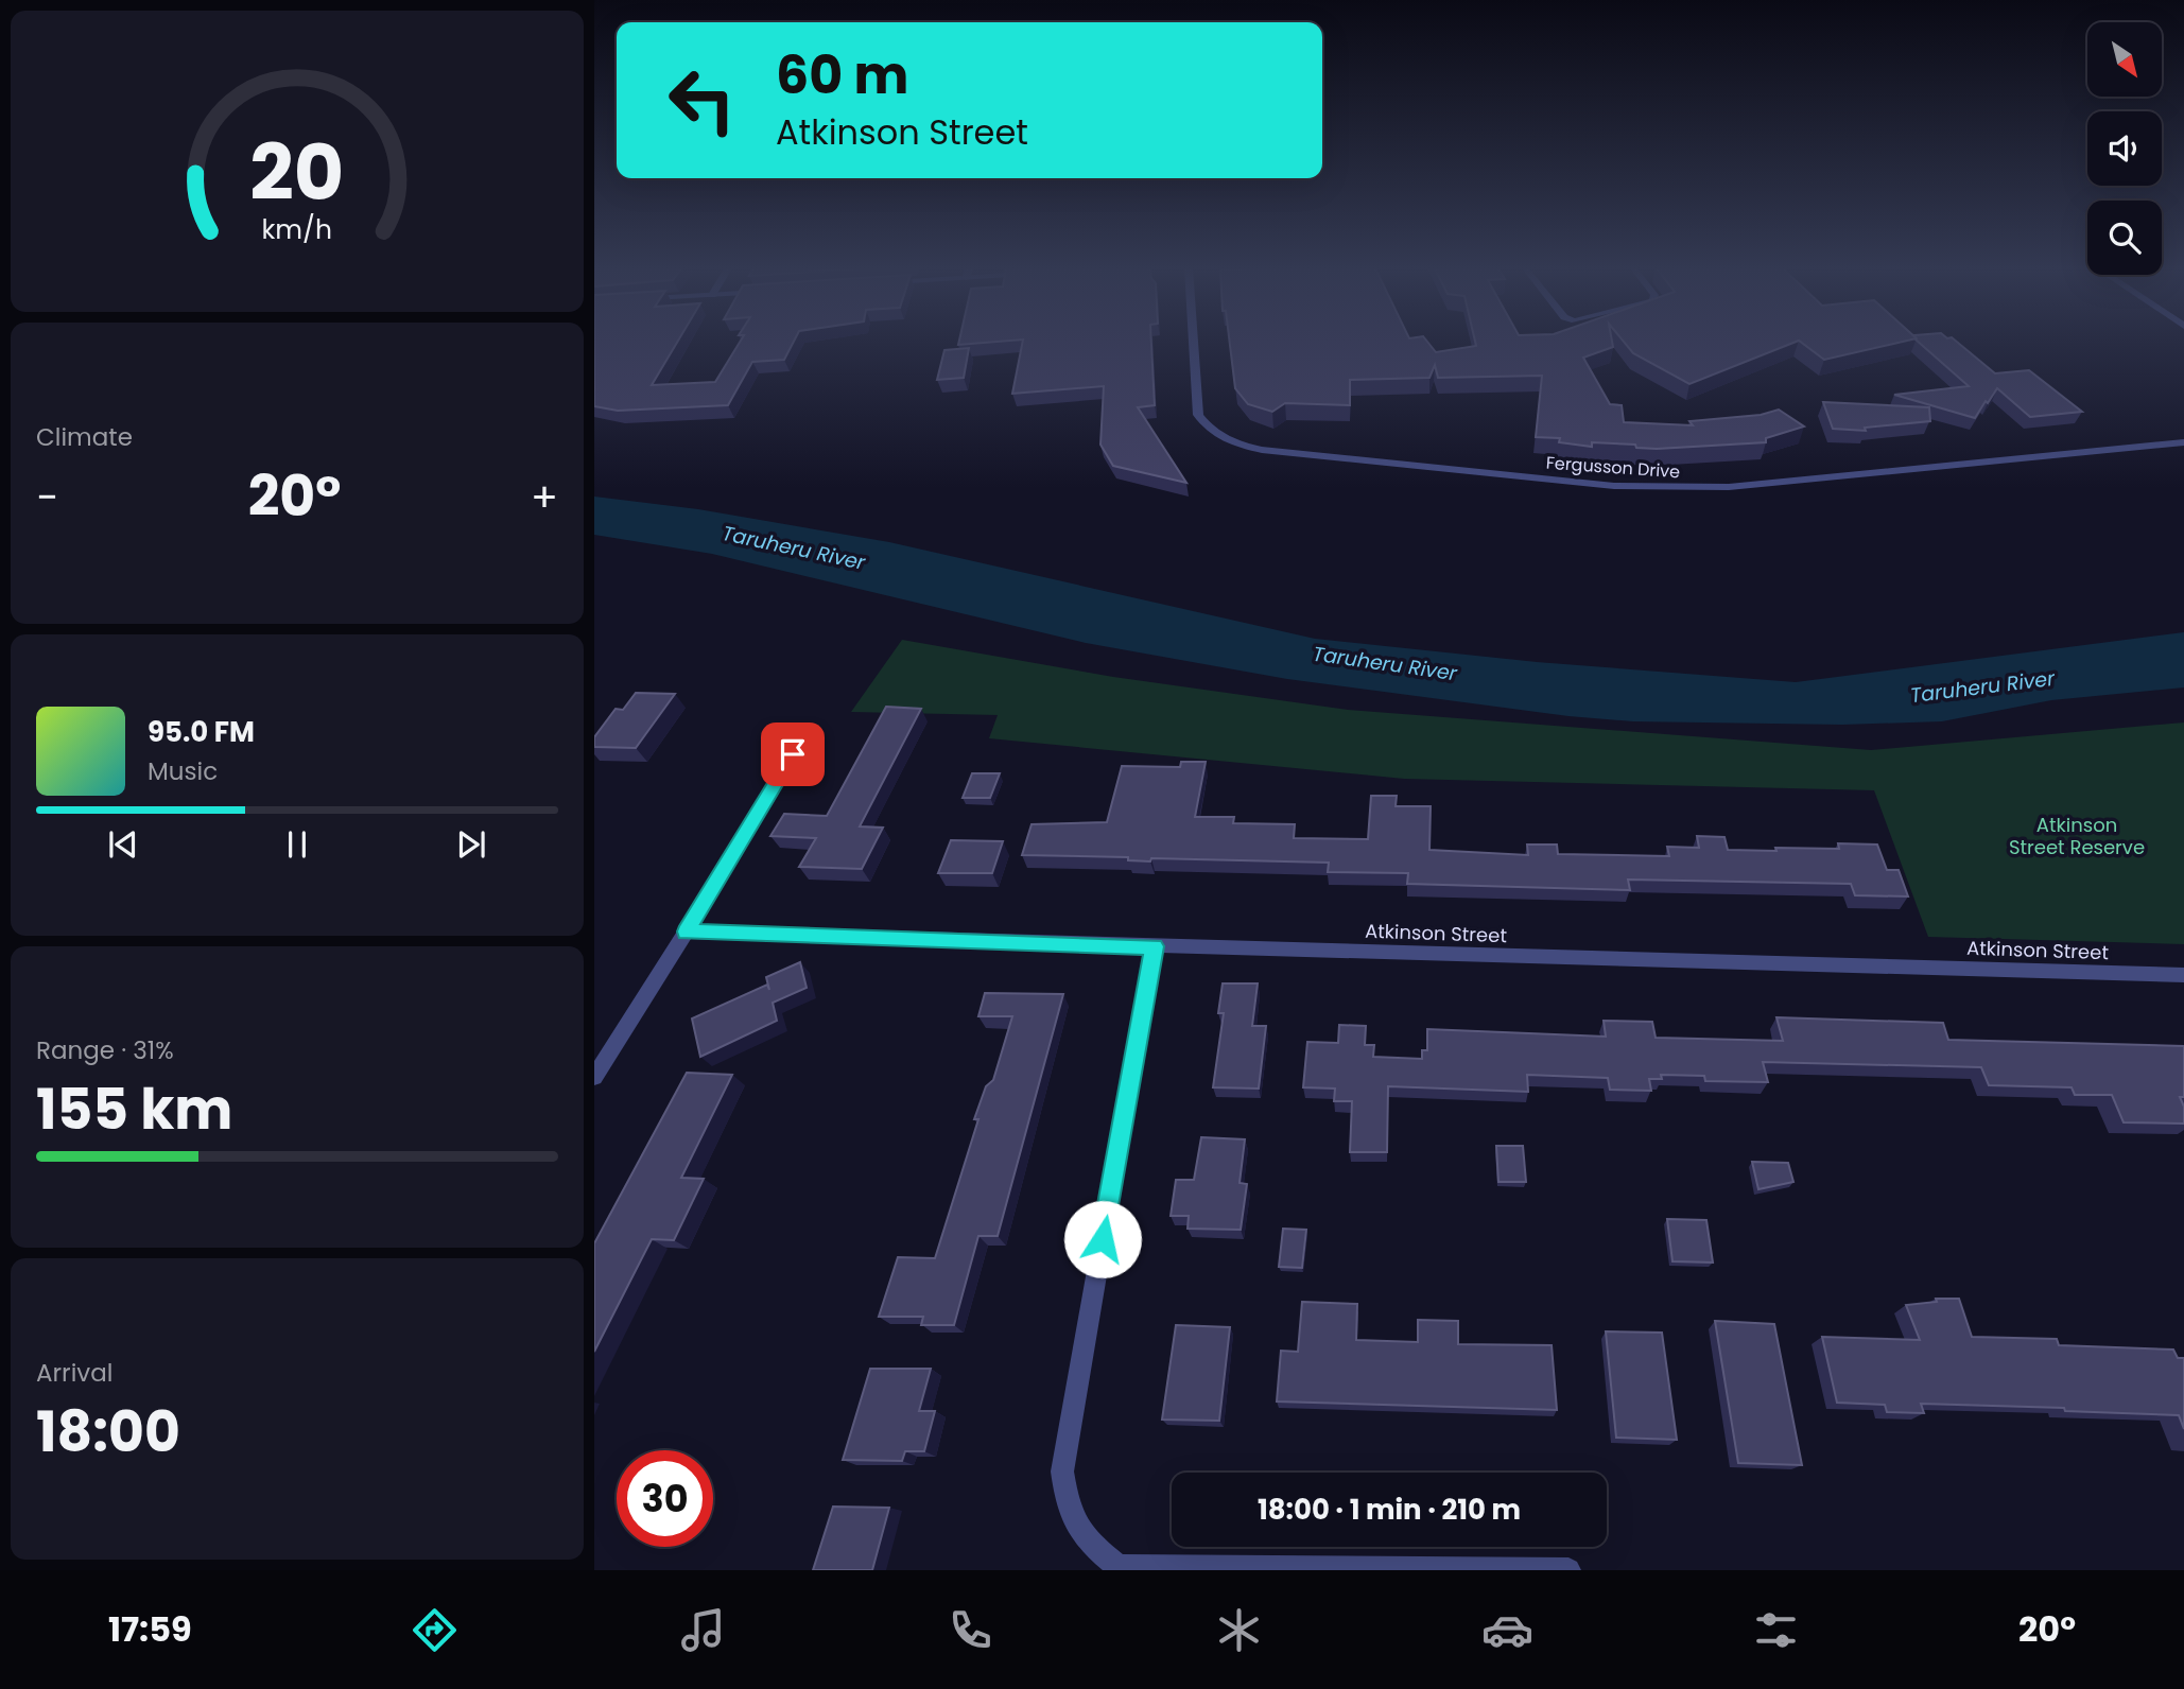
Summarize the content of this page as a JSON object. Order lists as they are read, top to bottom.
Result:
{
  "streets": {
    "street": ["Fergusson Drive", "Atkinson Street"]
  },
  "water": ["Taruheru River"],
  "parks": ["Atkinson Street Reserve"],
  "north": "bottom right",
  "page": {
    "turn": ["60 m", "Atkinson Street"],
    "tile": [
      "Climate",
      ["Range · 31%", "155 km"],
      ["Arrival", "18:00"]
    ],
    "heat": ["−", "20°", "+"],
    "song": ["95.0 FM", "Music"],
    "limit": "30",
    "trip": "18:00 · 1 min · 210 m",
    "tabs": ["17:59", "20°"],
    "gauge": ["20", "km/h"]
  }
}
